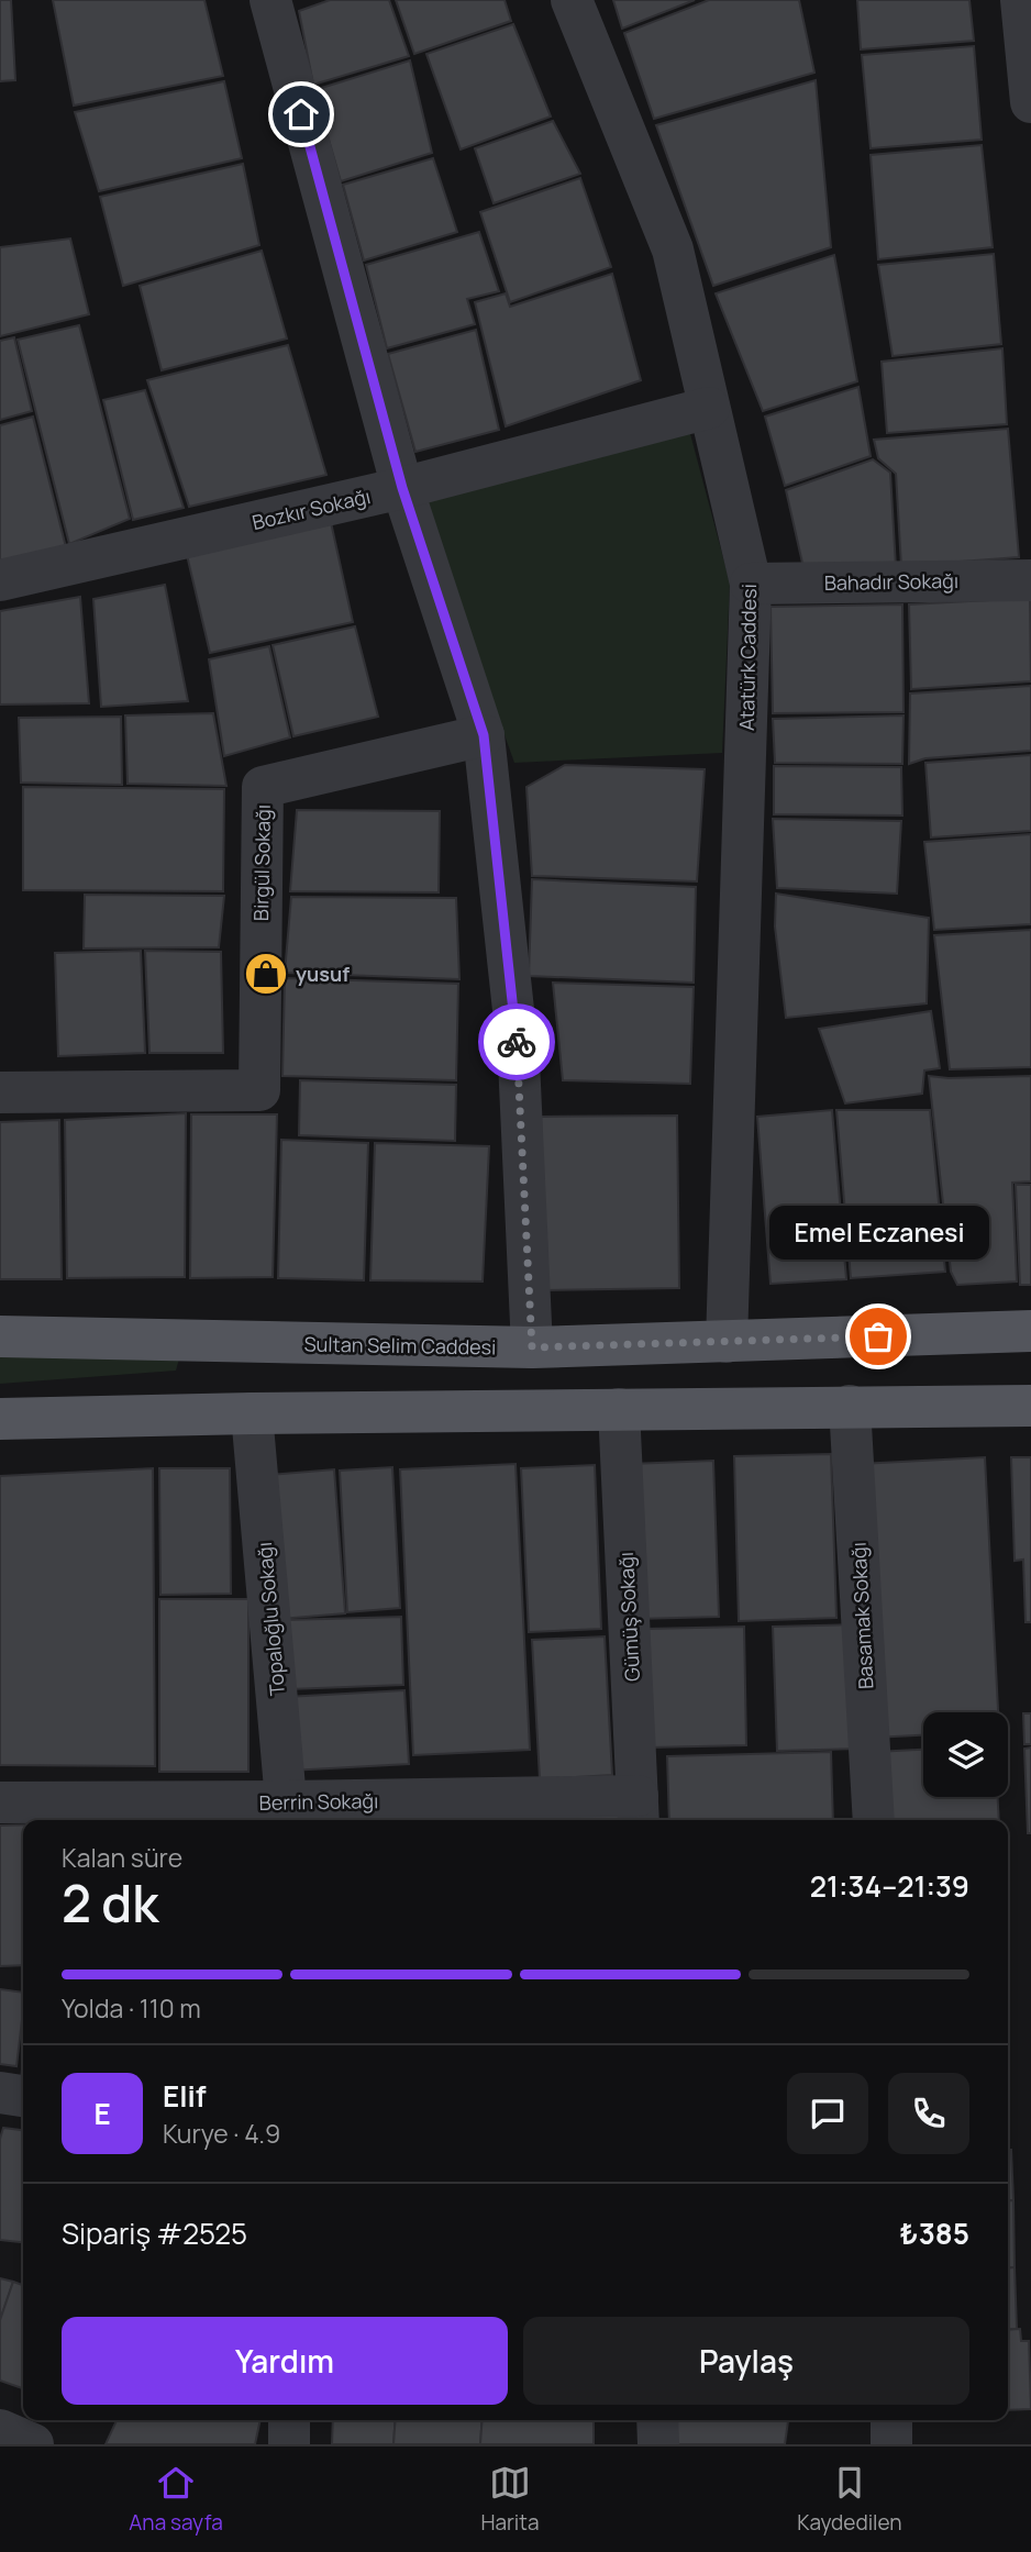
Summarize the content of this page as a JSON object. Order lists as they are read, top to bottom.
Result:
{
  "streets": {
    "main road": ["Sultan Selim Caddesi"],
    "street": [
      "Bozkır Sokağı",
      "Bahadır Sokağı",
      "Atatürk Caddesi",
      "Birgül Sokağı",
      "Basamak Sokağı",
      "Gümüş Sokağı",
      "Topaloğlu Sokağı",
      "Berrin Sokağı"
    ]
  },
  "crossings": [
    ["Bozkır Sokağı", "Atatürk Caddesi"],
    ["Bahadır Sokağı", "Atatürk Caddesi"],
    ["Atatürk Caddesi", "Sultan Selim Caddesi"],
    ["Gümüş Sokağı", "Berrin Sokağı"],
    ["Topaloğlu Sokağı", "Berrin Sokağı"]
  ],
  "places": {
    "shop": ["yusuf"],
    "other": ["Emel Eczanesi"]
  },
  "page": {
    "bubble": "Emel Eczanesi",
    "heading": ["2 dk", "Kalan süre", "21:34–21:39"],
    "panel": [
      "Elif",
      "Kurye · 4.9",
      "Sipariş #2525",
      "₺385"
    ],
    "bar": "Yolda · 110 m",
    "round": "E",
    "buttons": ["Yardım", "Paylaş"],
    "tabs": ["Ana sayfa", "Harita", "Kaydedilen"]
  }
}
